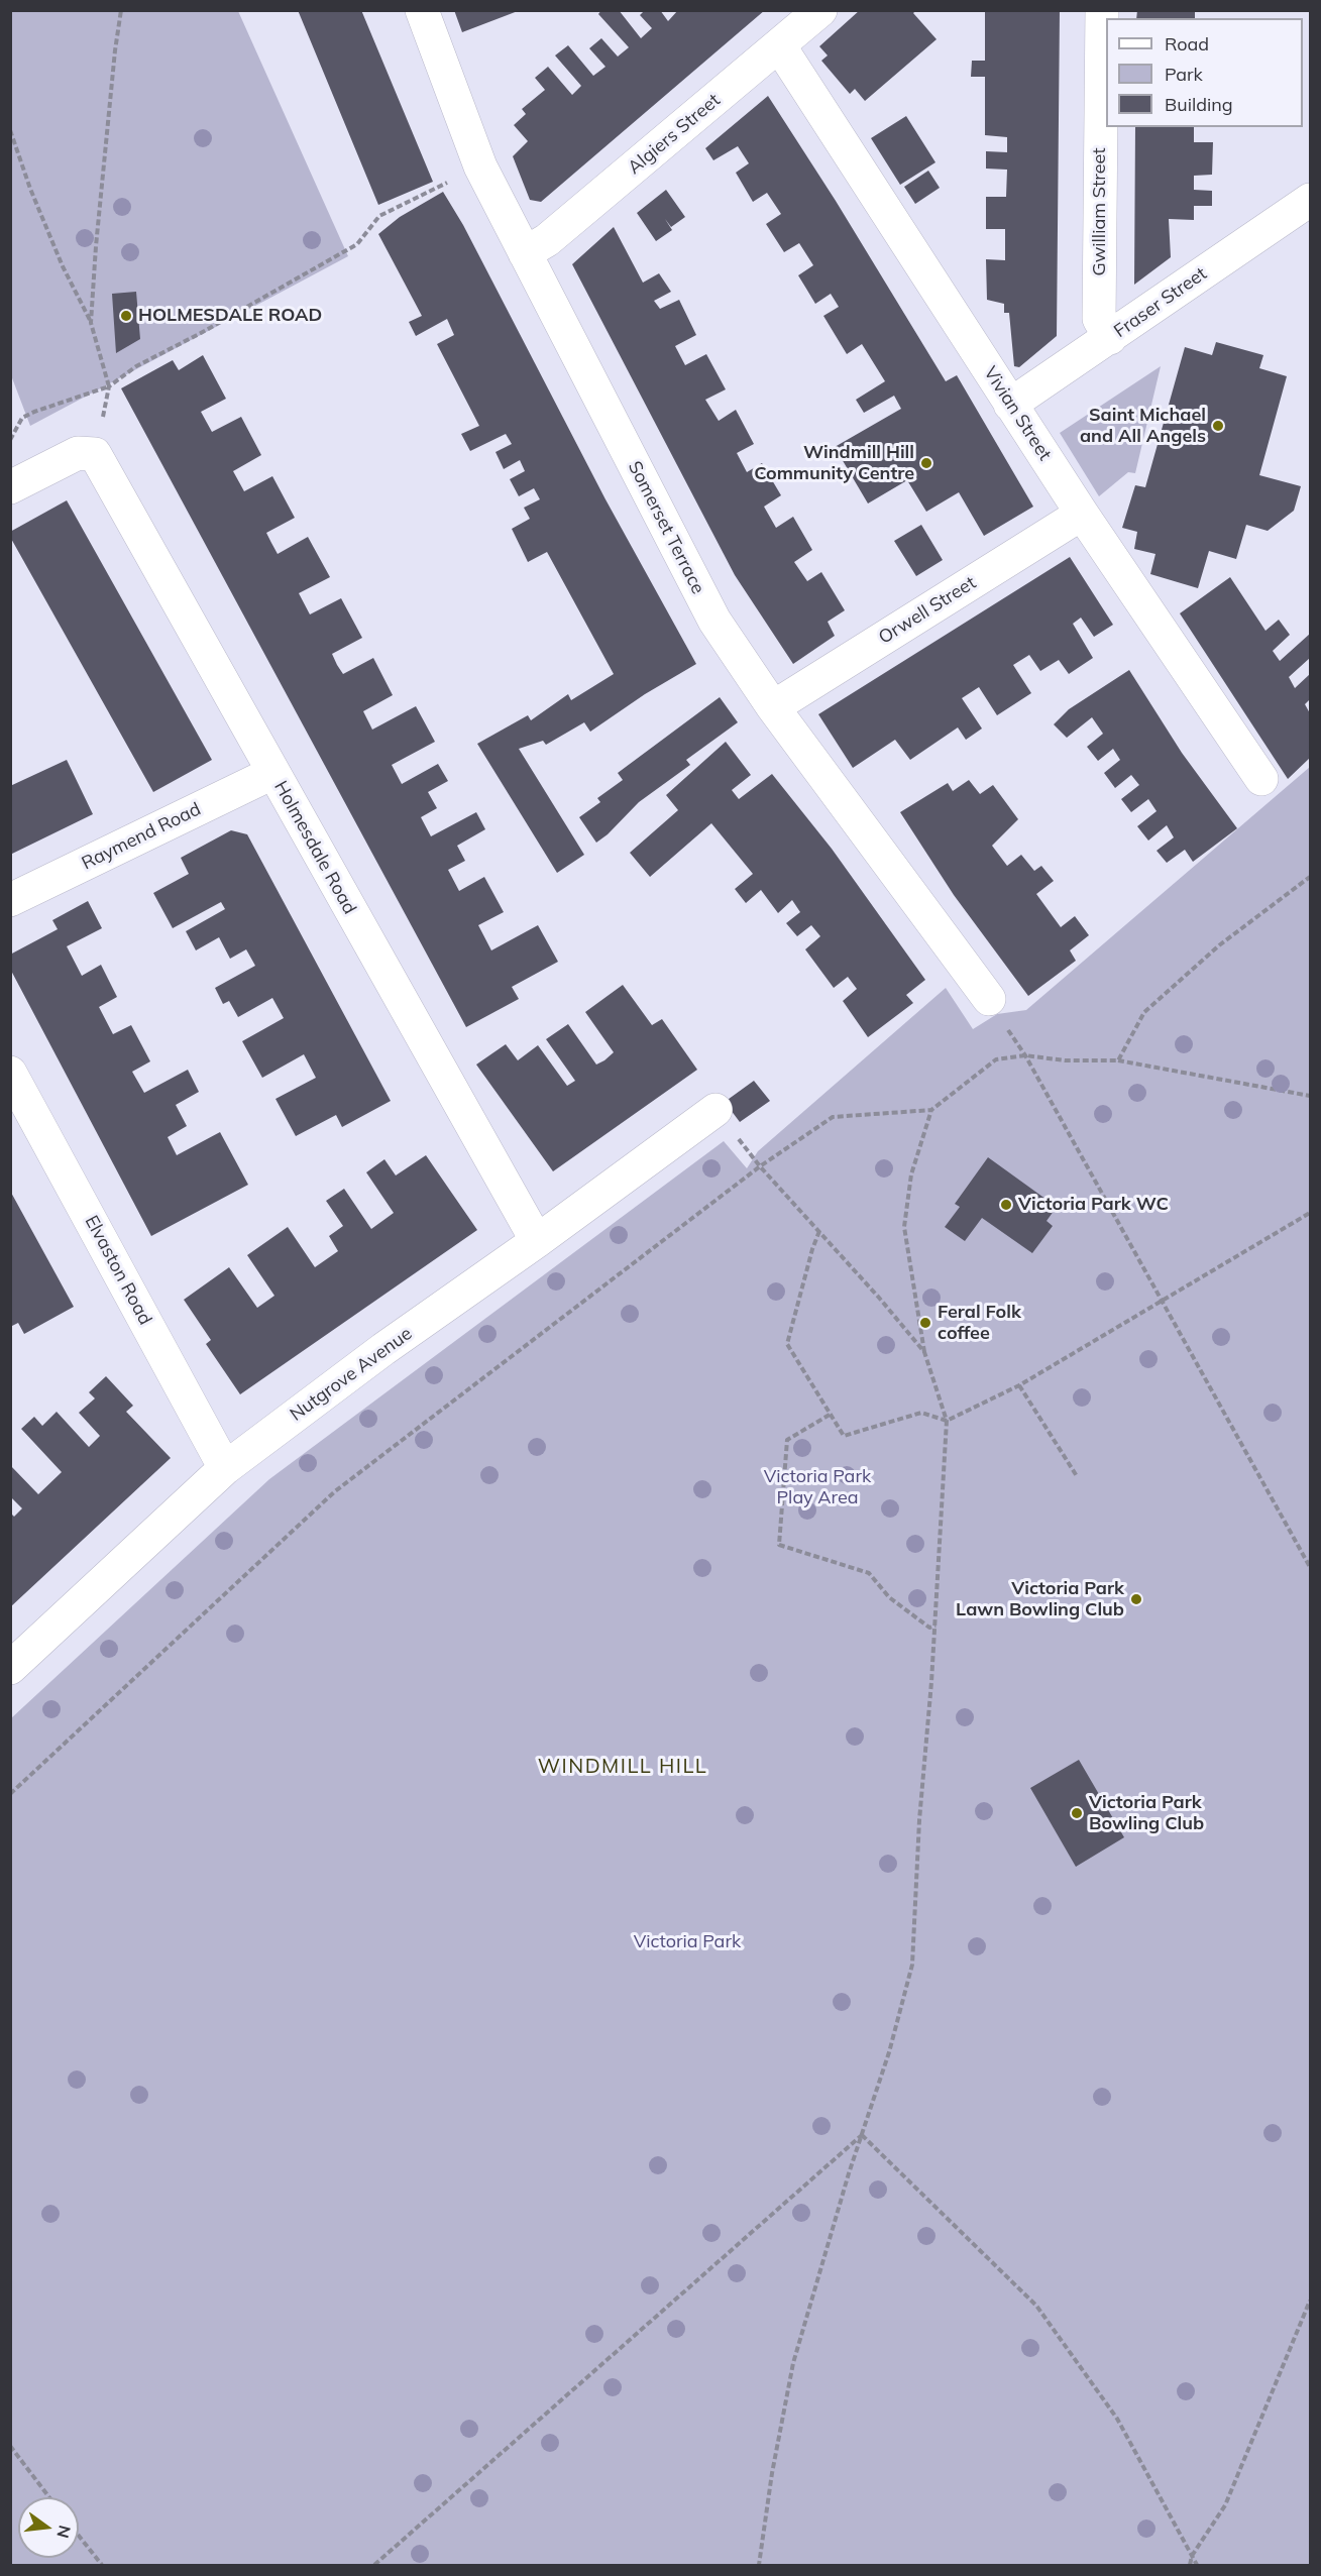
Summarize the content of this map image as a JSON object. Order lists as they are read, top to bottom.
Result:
{
  "streets": {
    "street": [
      "Algiers Street",
      "Gwilliam Street",
      "Fraser Street",
      "Vivian Street",
      "Somerset Terrace",
      "Orwell Street",
      "Raymend Road",
      "Holmesdale Road",
      "Elvaston Road",
      "Nutgrove Avenue"
    ]
  },
  "crossings": [
    ["Algiers Street", "Vivian Street"],
    ["Algiers Street", "Somerset Terrace"],
    ["Gwilliam Street", "Fraser Street"],
    ["Fraser Street", "Vivian Street"],
    ["Vivian Street", "Orwell Street"],
    ["Somerset Terrace", "Orwell Street"],
    ["Raymend Road", "Holmesdale Road"],
    ["Holmesdale Road", "Nutgrove Avenue"],
    ["Elvaston Road", "Nutgrove Avenue"]
  ],
  "districts": ["WINDMILL HILL"],
  "parks": ["Victoria Park Play Area", "Victoria Park"],
  "places": [
    "HOLMESDALE ROAD",
    "Saint Michael and All Angels",
    "Windmill Hill Community Centre",
    "Victoria Park WC",
    "Feral Folk coffee",
    "Victoria Park Lawn Bowling Club",
    "Victoria Park Bowling Club"
  ],
  "legend": ["Road", "Park", "Building"],
  "north": "right"
}
